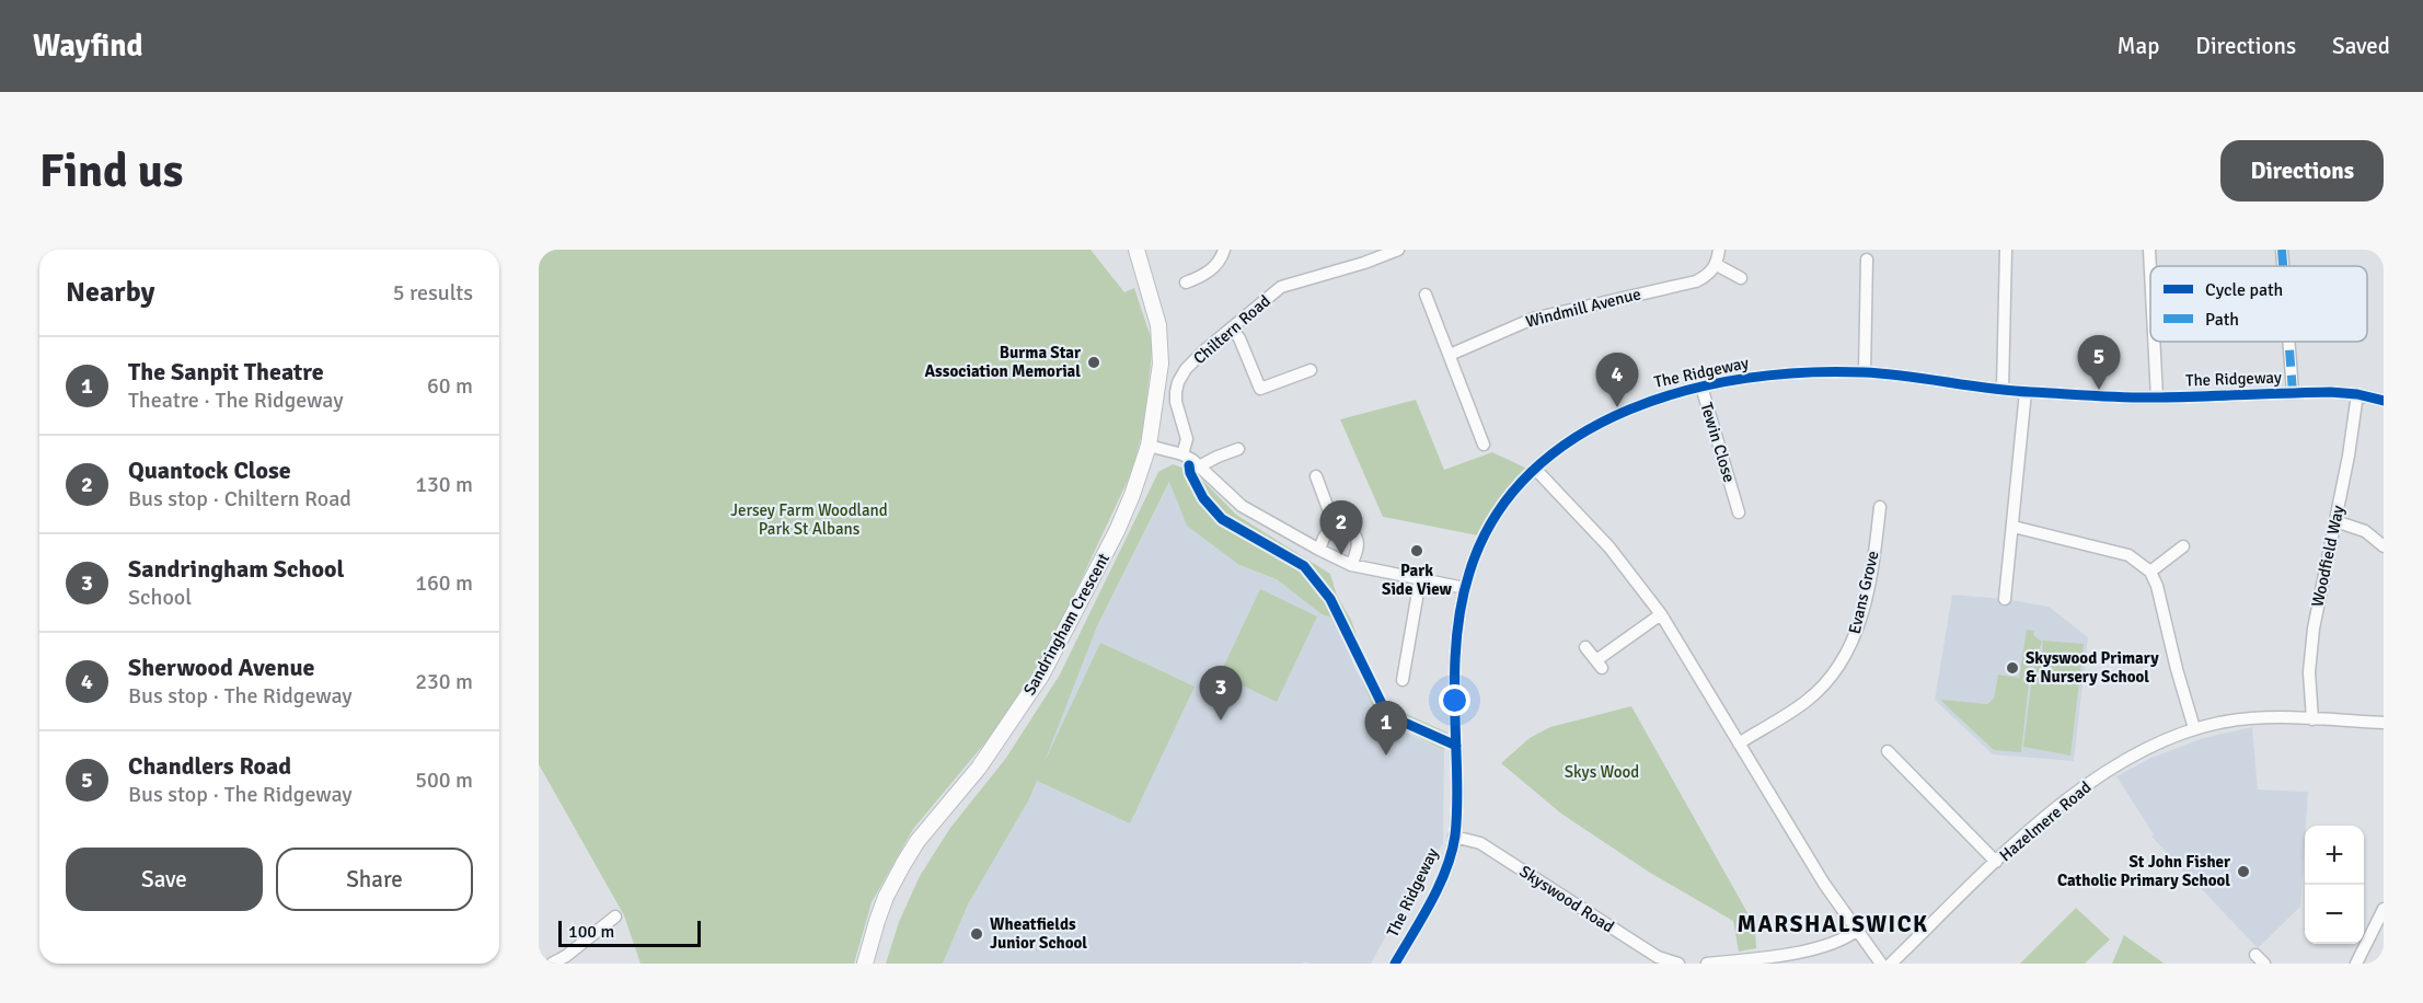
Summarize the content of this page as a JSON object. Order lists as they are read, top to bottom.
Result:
{
  "streets": {
    "street": [
      "Windmill Avenue",
      "Chiltern Road",
      "The Ridgeway",
      "Tewin Close",
      "Woodfield Way",
      "Evans Grove",
      "Sandringham Crescent",
      "Hazelmere Road",
      "Skyswood Road"
    ]
  },
  "crossings": [
    ["The Ridgeway", "Tewin Close"],
    ["The Ridgeway", "Woodfield Way"],
    ["The Ridgeway", "Skyswood Road"],
    ["Woodfield Way", "Hazelmere Road"]
  ],
  "districts": ["MARSHALSWICK"],
  "parks": ["Jersey Farm Woodland Park St Albans", "Skys Wood"],
  "places": [
    "Burma Star Association Memorial",
    "Park Side View",
    "Skyswood Primary & Nursery School",
    "St John Fisher Catholic Primary School",
    "Wheatfields Junior School"
  ],
  "legend": ["Cycle path", "Path"],
  "scale_bar": "100 m",
  "page": {
    "header": "Wayfind",
    "nav": ["Map", "Directions", "Saved"],
    "buttons": [
      "Directions",
      ["Save", "Share"]
    ],
    "title": "Find us",
    "heading": ["Nearby", "5 results"],
    "list": [
      {
        "mark": "1",
        "name": "The Sanpit Theatre",
        "note": "Theatre · The Ridgeway",
        "value": "60 m"
      },
      {
        "mark": "2",
        "name": "Quantock Close",
        "note": "Bus stop · Chiltern Road",
        "value": "130 m"
      },
      {
        "mark": "3",
        "name": "Sandringham School",
        "note": "School",
        "value": "160 m"
      },
      {
        "mark": "4",
        "name": "Sherwood Avenue",
        "note": "Bus stop · The Ridgeway",
        "value": "230 m"
      },
      {
        "mark": "5",
        "name": "Chandlers Road",
        "note": "Bus stop · The Ridgeway",
        "value": "500 m"
      }
    ],
    "pins": [
      "5",
      "4",
      "2",
      "3",
      "1"
    ],
    "map_buttons": ["+", "−"],
    "scale": "100 m"
  }
}
